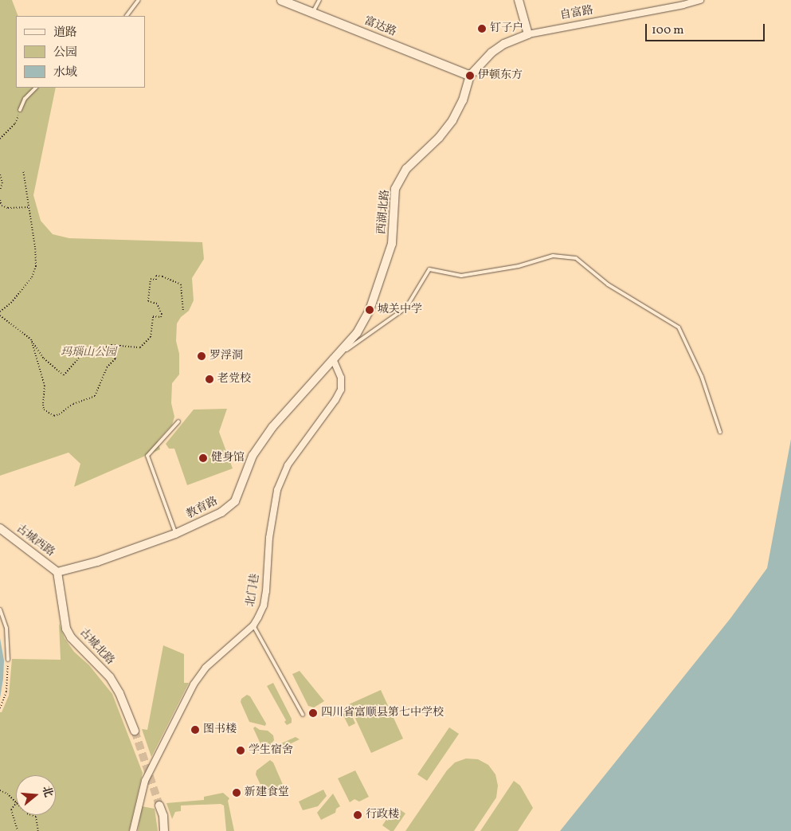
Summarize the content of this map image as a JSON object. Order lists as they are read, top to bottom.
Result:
{
  "streets": {
    "main road": ["富达路"],
    "street": [
      "自富路",
      "西湖北路",
      "教育路",
      "古城西路",
      "北门巷",
      "古城北路"
    ]
  },
  "crossings": [
    ["自富路", "富达路"],
    ["自富路", "西湖北路"],
    ["富达路", "西湖北路"],
    ["西湖北路", "教育路"],
    ["西湖北路", "北门巷"],
    ["教育路", "古城西路"],
    ["教育路", "北门巷"],
    ["教育路", "古城北路"],
    ["古城西路", "古城北路"]
  ],
  "parks": ["玛瑙山公园"],
  "places": [
    "钉子户",
    "伊顿东方",
    "城关中学",
    "罗浮洞",
    "老党校",
    "健身馆",
    "四川省富顺县第七中学校",
    "图书楼",
    "学生宿舍",
    "新建食堂",
    "行政楼"
  ],
  "legend": ["道路", "公园", "水域"],
  "scale_bar": "100 m",
  "north": "right"
}
